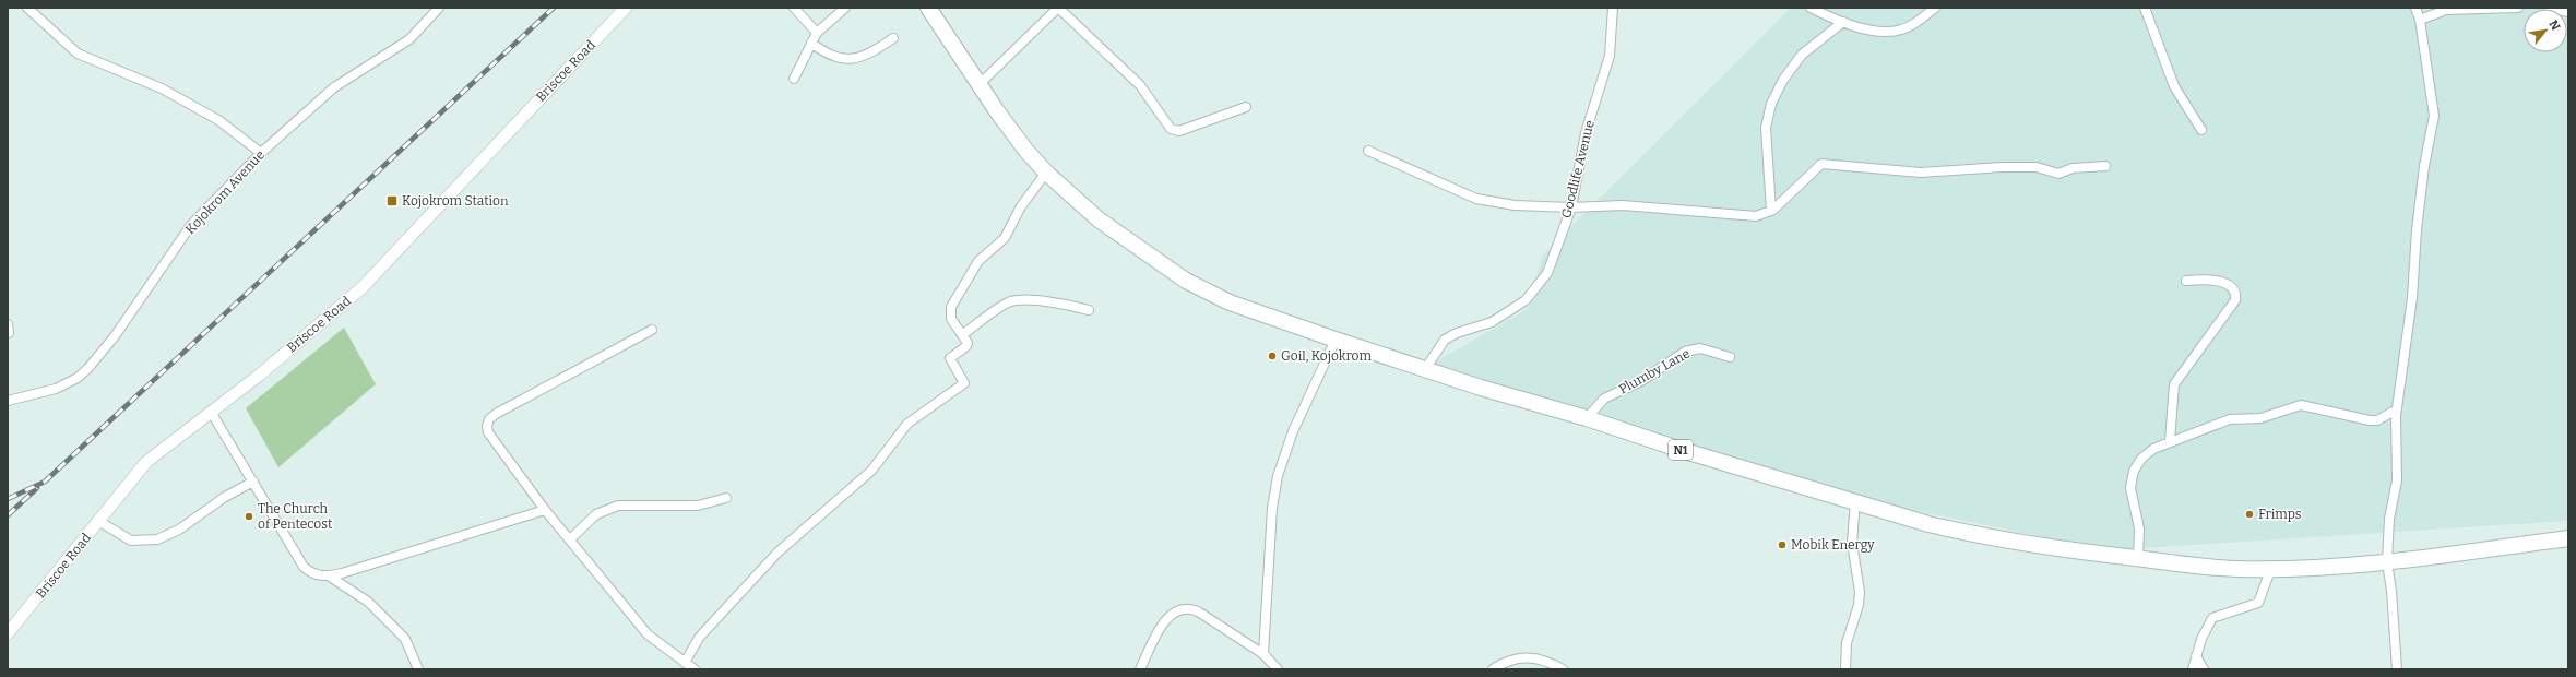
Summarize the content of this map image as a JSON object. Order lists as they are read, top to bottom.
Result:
{
  "streets": {
    "highway": ["N1"],
    "street": [
      "Briscoe Road",
      "Goodlife Avenue",
      "Kojokrom Avenue",
      "Plumby Lane"
    ]
  },
  "crossings": [
    ["Goodlife Avenue", "N1"],
    ["Plumby Lane", "N1"]
  ],
  "places": {
    "transit": ["Kojokrom Station"],
    "other": [
      "Goil, Kojokrom",
      "Frimps",
      "The Church of Pentecost",
      "Mobik Energy"
    ]
  },
  "north": "top right"
}
